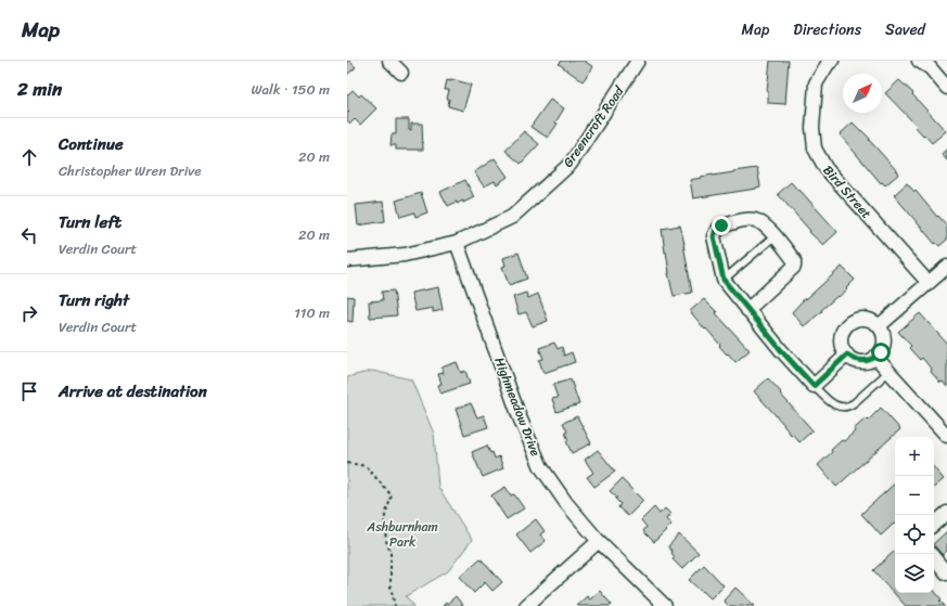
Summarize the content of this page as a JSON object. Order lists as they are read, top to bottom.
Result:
{
  "streets": {
    "street": ["Greencroft Road", "Bird Street", "Highmeadow Drive"]
  },
  "crossings": [
    ["Greencroft Road", "Highmeadow Drive"]
  ],
  "parks": ["Ashburnham Park"],
  "north": "top right",
  "page": {
    "header": "Map",
    "nav": ["Map", "Directions", "Saved"],
    "heading": ["2 min", "Walk · 150 m"],
    "list": [
      ["Continue", "Christopher Wren Drive", "20 m"],
      ["Turn left", "Verdin Court", "20 m"],
      ["Turn right", "Verdin Court", "110 m"],
      "Arrive at destination"
    ],
    "map_buttons": ["+", "−"]
  }
}
